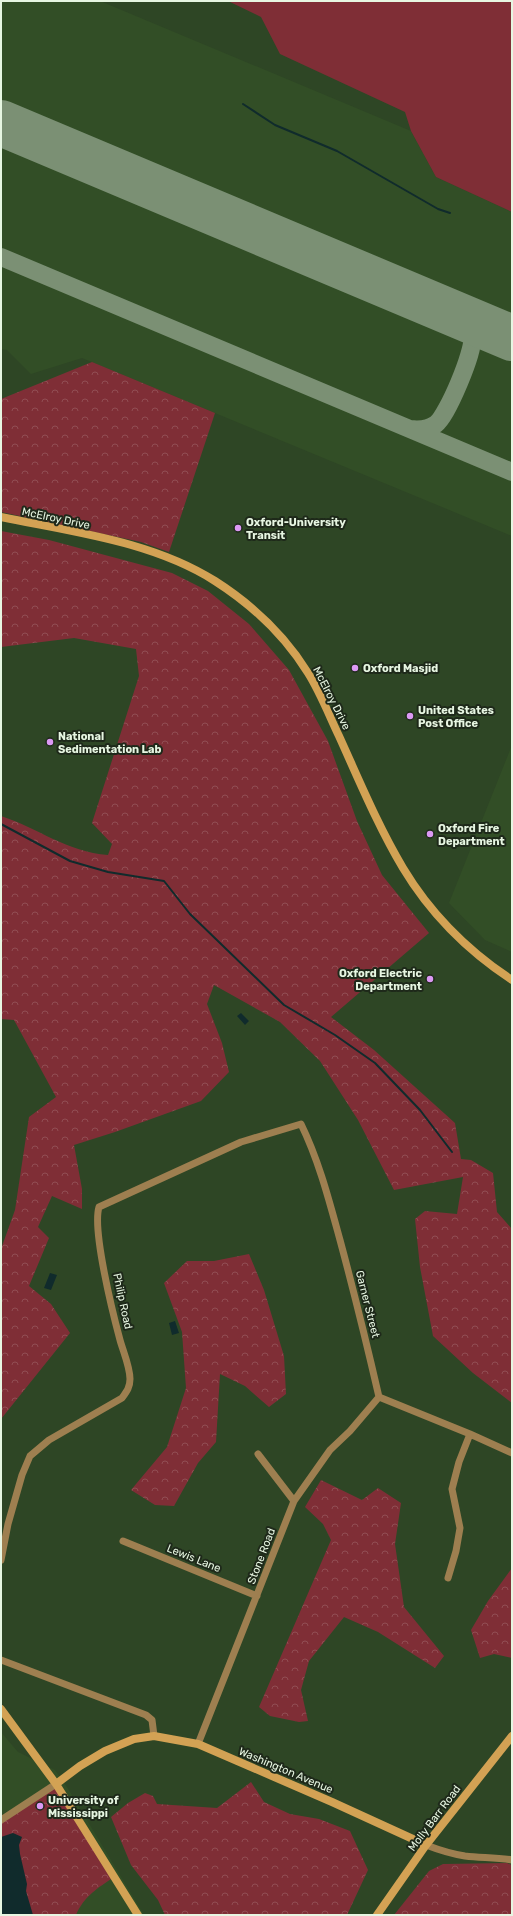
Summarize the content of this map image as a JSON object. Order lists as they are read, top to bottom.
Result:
{
  "streets": {
    "street": [
      "McElroy Drive",
      "Philip Road",
      "Garner Street",
      "Stone Road",
      "Lewis Lane",
      "Washington Avenue",
      "Molly Barr Road"
    ]
  },
  "crossings": [
    ["Philip Road", "Garner Street"],
    ["Garner Street", "Stone Road"],
    ["Stone Road", "Lewis Lane"],
    ["Stone Road", "Washington Avenue"],
    ["Washington Avenue", "Molly Barr Road"]
  ],
  "places": [
    "Oxford-University Transit",
    "Oxford Masjid",
    "United States Post Office",
    "National Sedimentation Lab",
    "Oxford Fire Department",
    "Oxford Electric Department",
    "University of Mississippi"
  ]
}
